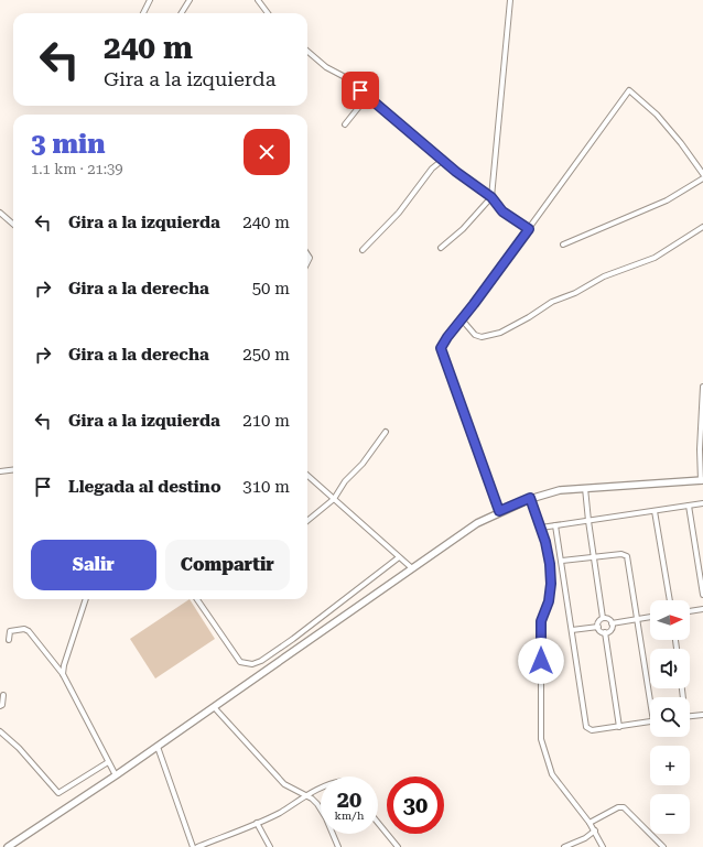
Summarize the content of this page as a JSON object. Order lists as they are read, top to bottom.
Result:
{
  "north": "right",
  "page": {
    "turn": ["240 m", "Gira a la izquierda"],
    "heading": ["3 min", "1.1 km · 21:39"],
    "list": [
      {
        "name": "Gira a la izquierda",
        "value": "240 m"
      },
      {
        "name": "Gira a la derecha",
        "value": "50 m"
      },
      {
        "name": "Gira a la derecha",
        "value": "250 m"
      },
      {
        "name": "Gira a la izquierda",
        "value": "210 m"
      },
      {
        "name": "Llegada al destino",
        "value": "310 m"
      }
    ],
    "buttons": ["Salir", "Compartir"],
    "map_buttons": ["+", "−"],
    "speed": "20 km/h",
    "limit": "30"
  }
}
